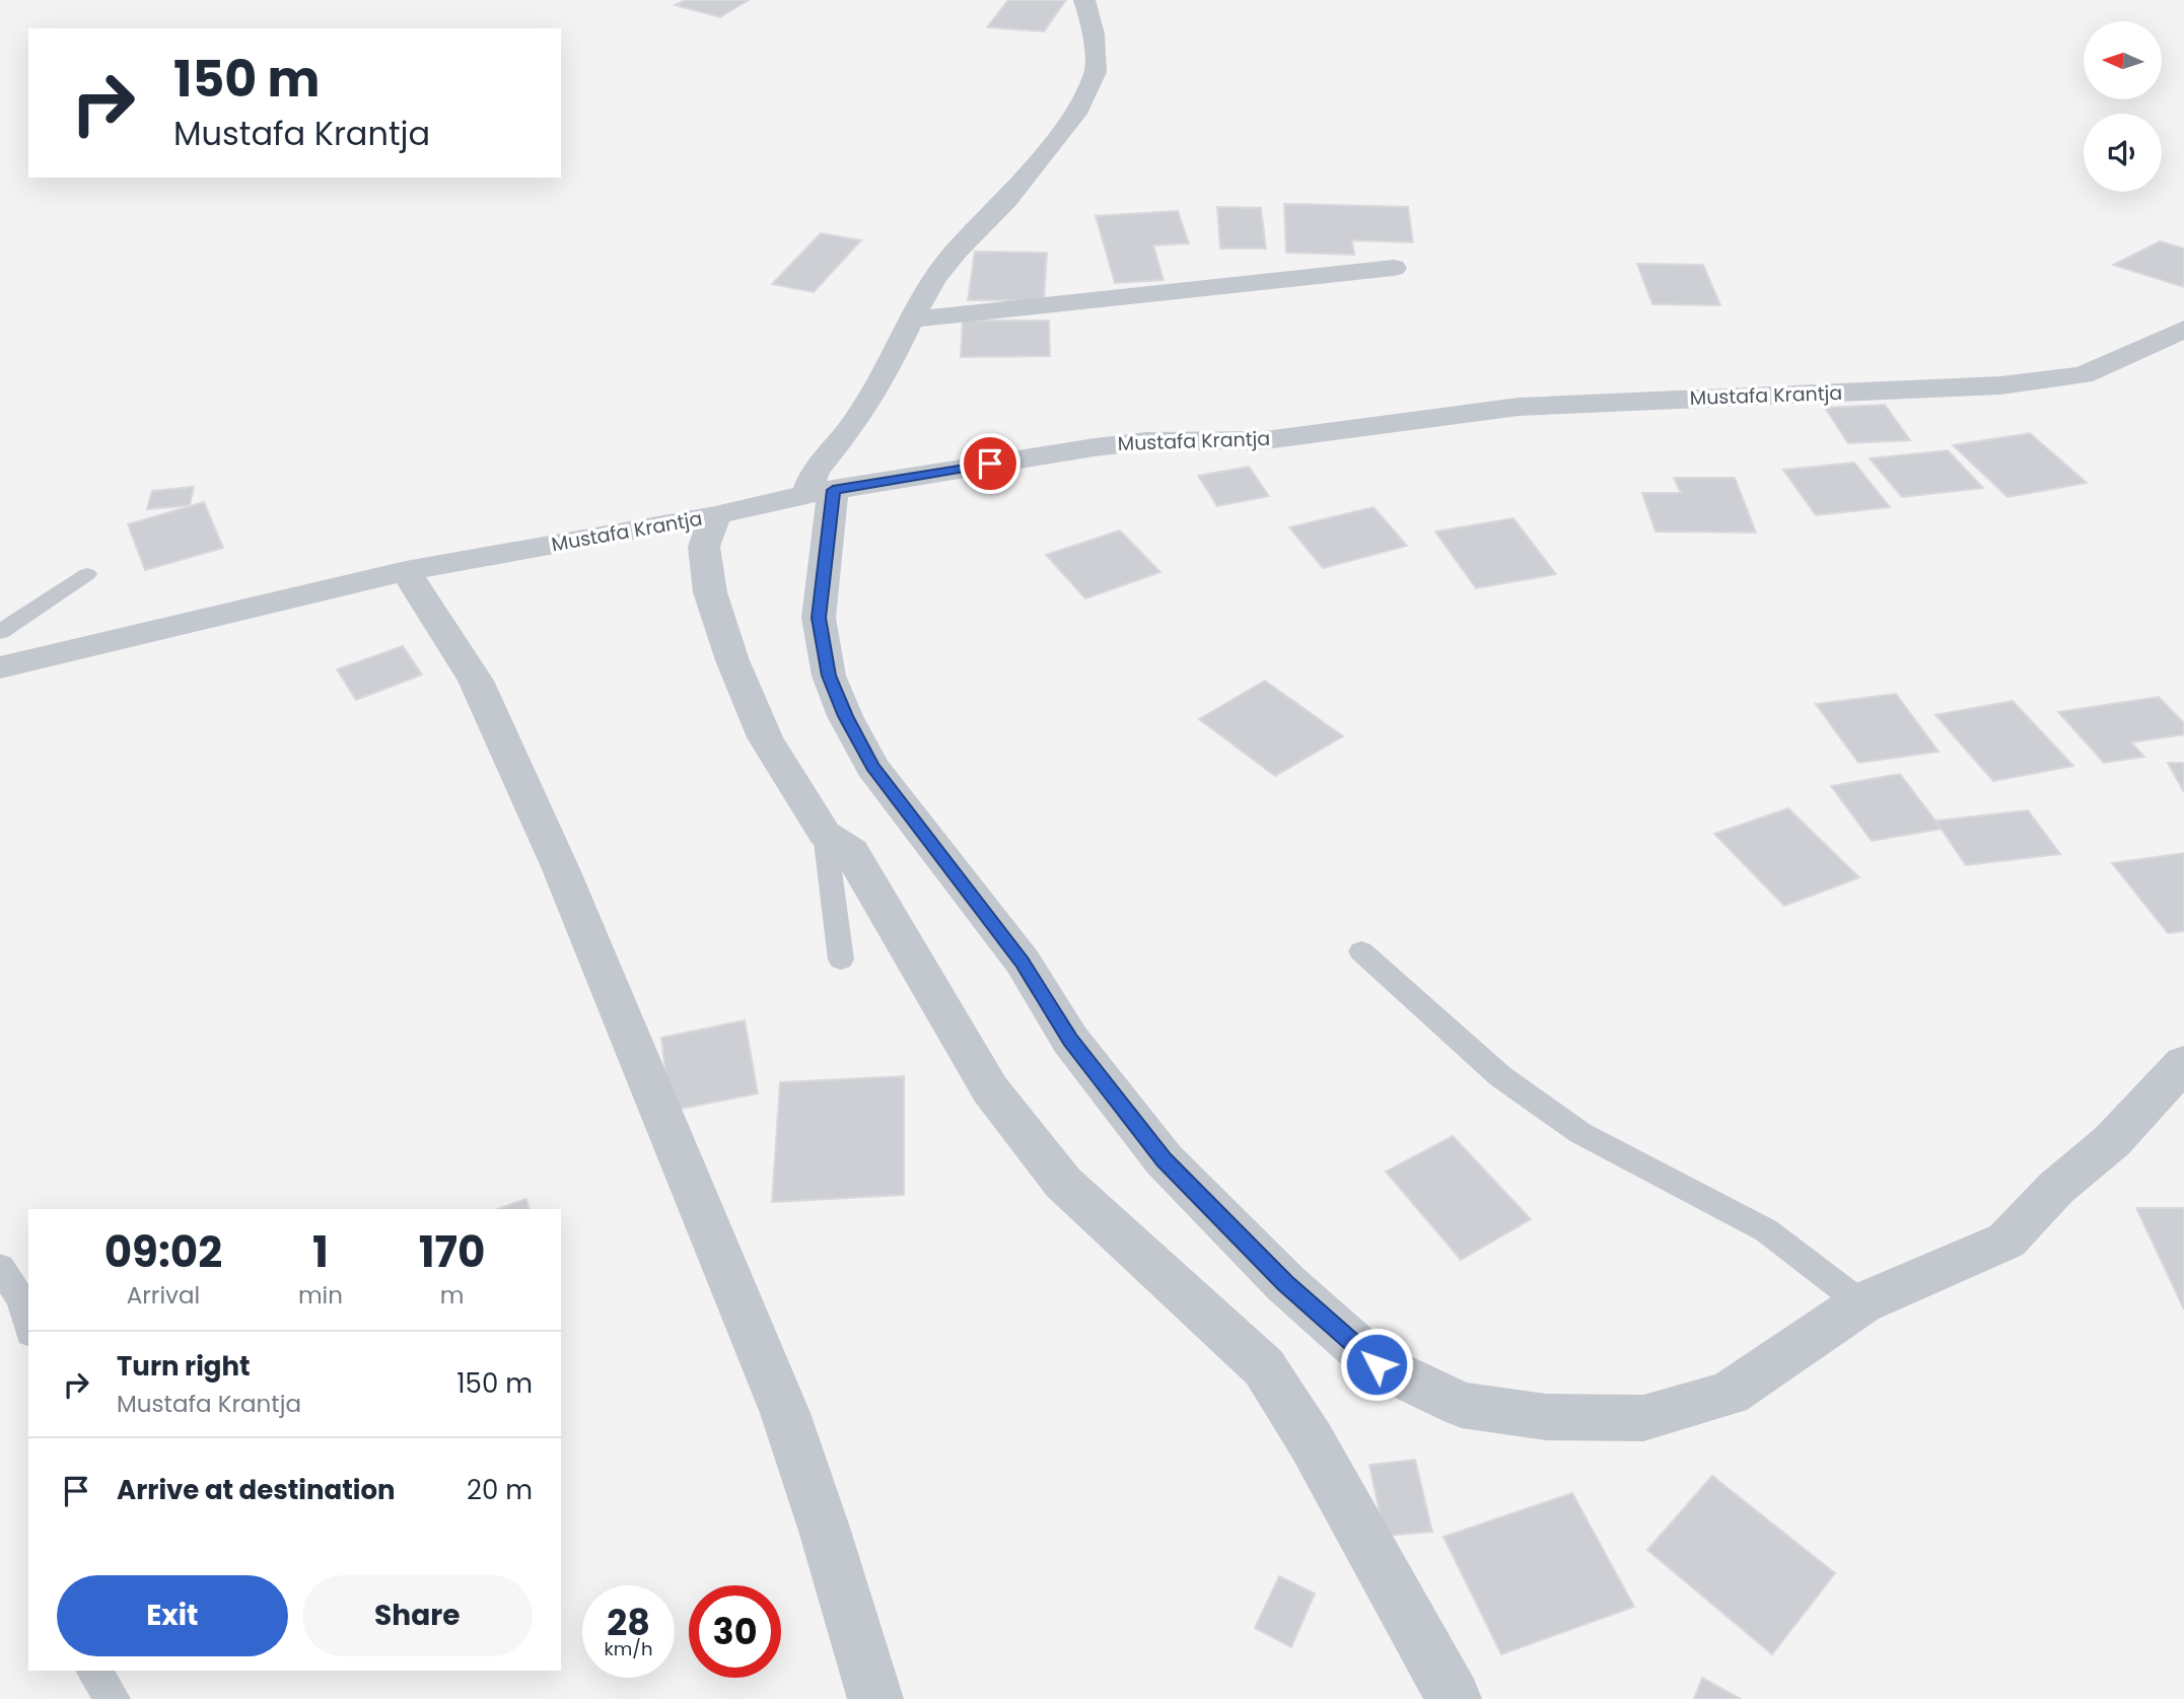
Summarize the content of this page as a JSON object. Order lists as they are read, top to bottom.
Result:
{
  "streets": {
    "street": ["Mustafa Krantja"]
  },
  "north": "left",
  "page": {
    "turn": ["150 m", "Mustafa Krantja"],
    "eta": [
      "09:02",
      "Arrival",
      "1",
      "min",
      "170",
      "m"
    ],
    "list": [
      {
        "name": "Turn right",
        "note": "Mustafa Krantja",
        "value": "150 m"
      },
      {
        "name": "Arrive at destination",
        "value": "20 m"
      }
    ],
    "buttons": ["Exit", "Share"],
    "speed": "28 km/h",
    "limit": "30"
  }
}
